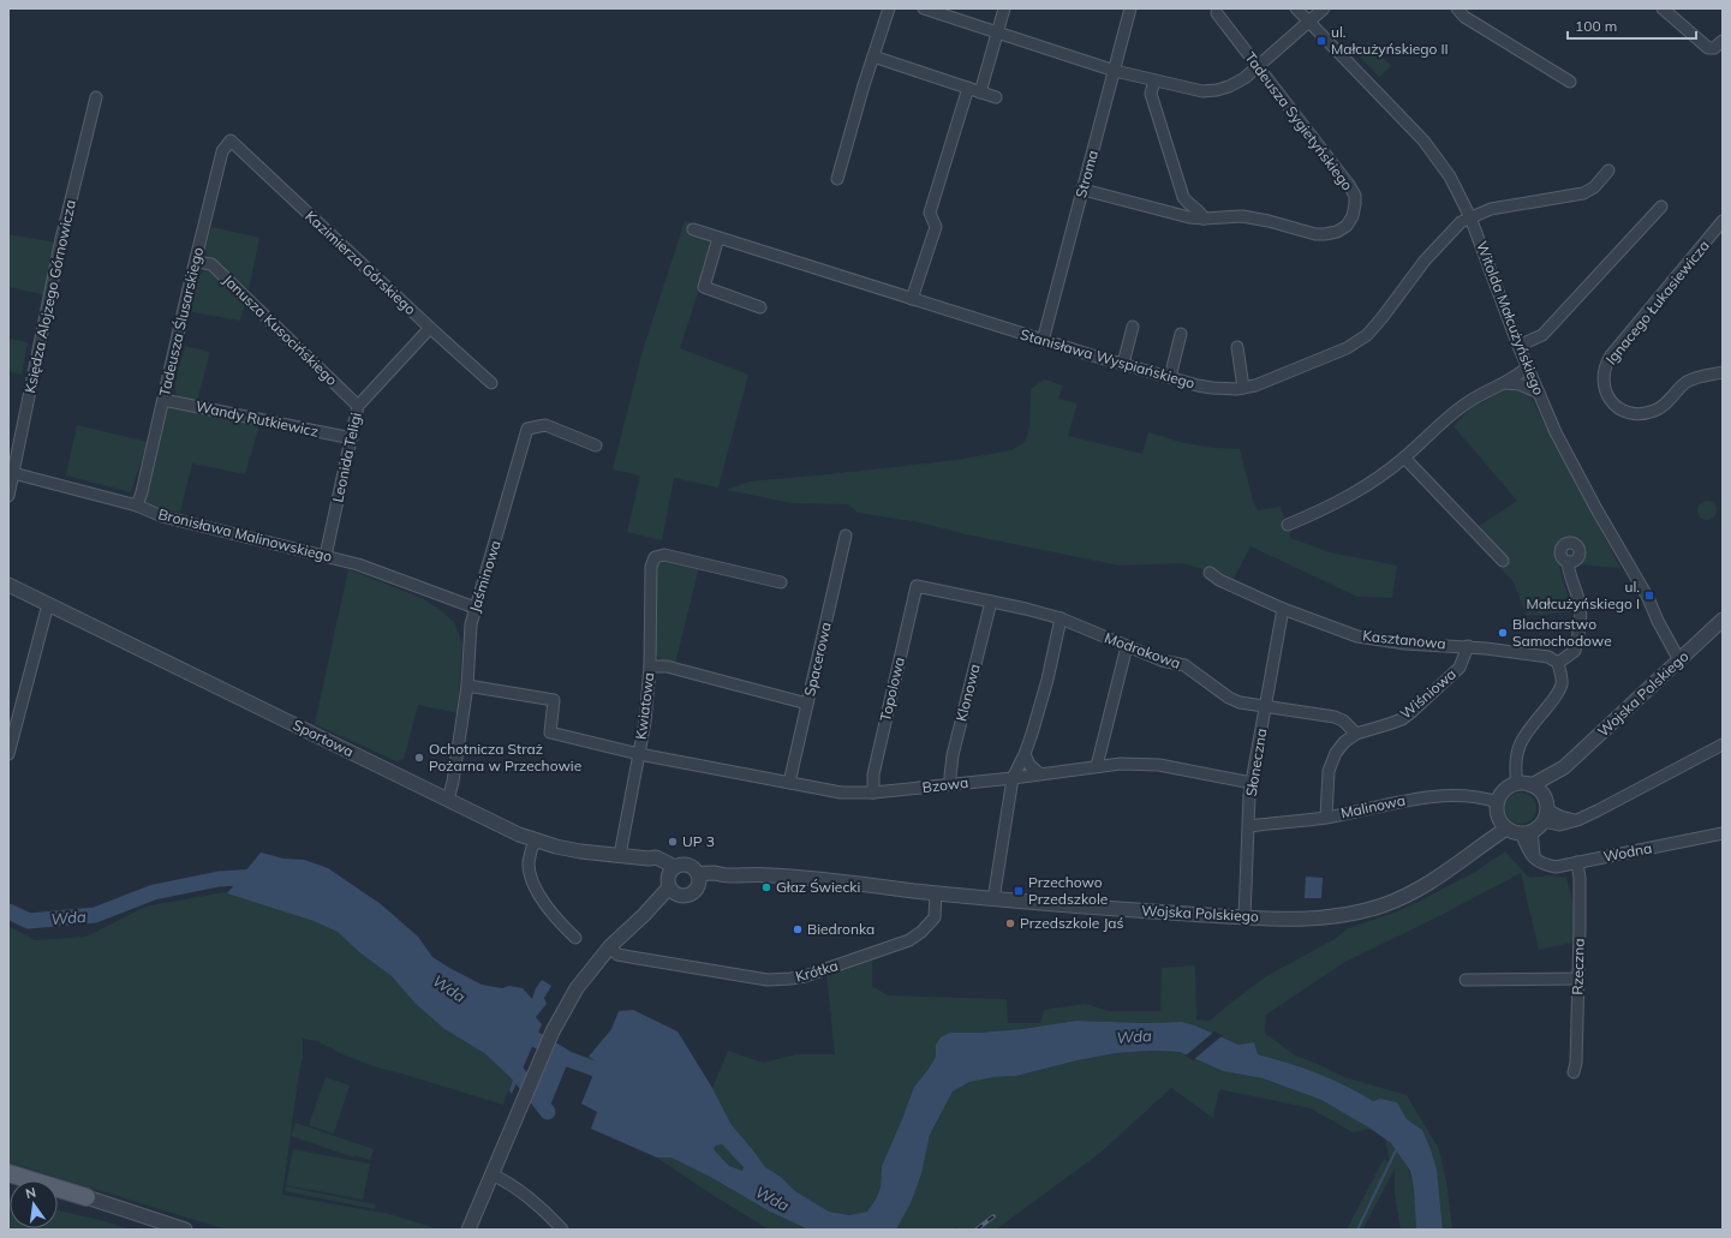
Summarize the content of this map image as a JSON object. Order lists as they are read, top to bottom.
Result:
{
  "streets": {
    "street": [
      "Tadeusza Sygietyńskiego",
      "Stroma",
      "Kazimierza Górskiego",
      "Księdza Alojzego Górnowicza",
      "Ignacego Łukasiewicza",
      "Witolda Małcużyńskiego",
      "Tadeusza Ślusarskiego",
      "Janusza Kusocińskiego",
      "Stanisława Wyspiańskiego",
      "Wandy Rutkiewicz",
      "Leonida Teligi",
      "Bronisława Malinowskiego",
      "Jaśminowa",
      "Kasztanowa",
      "Modrakowa",
      "Spacerowa",
      "Topolowa",
      "Klonowa",
      "Wiśniowa",
      "Wojska Polskiego",
      "Kwiatowa",
      "Sportowa",
      "Słoneczna",
      "Bzowa",
      "Malinowa",
      "Wodna",
      "Rzeczna",
      "Krótka"
    ]
  },
  "crossings": [
    ["Tadeusza Sygietyńskiego", "Stroma"],
    ["Stroma", "Stanisława Wyspiańskiego"],
    ["Kazimierza Górskiego", "Tadeusza Ślusarskiego"],
    ["Kazimierza Górskiego", "Leonida Teligi"],
    ["Księdza Alojzego Górnowicza", "Bronisława Malinowskiego"],
    ["Witolda Małcużyńskiego", "Stanisława Wyspiańskiego"],
    ["Witolda Małcużyńskiego", "Wojska Polskiego"],
    ["Tadeusza Ślusarskiego", "Janusza Kusocińskiego"],
    ["Tadeusza Ślusarskiego", "Wandy Rutkiewicz"],
    ["Tadeusza Ślusarskiego", "Bronisława Malinowskiego"],
    ["Janusza Kusocińskiego", "Leonida Teligi"],
    ["Wandy Rutkiewicz", "Leonida Teligi"],
    ["Leonida Teligi", "Bronisława Malinowskiego"],
    ["Bronisława Malinowskiego", "Jaśminowa"],
    ["Jaśminowa", "Sportowa"],
    ["Jaśminowa", "Bzowa"],
    ["Kasztanowa", "Wiśniowa"],
    ["Kasztanowa", "Słoneczna"],
    ["Modrakowa", "Topolowa"],
    ["Modrakowa", "Klonowa"],
    ["Modrakowa", "Wiśniowa"],
    ["Modrakowa", "Słoneczna"],
    ["Spacerowa", "Bzowa"],
    ["Topolowa", "Bzowa"],
    ["Klonowa", "Bzowa"],
    ["Wiśniowa", "Malinowa"],
    ["Wojska Polskiego", "Sportowa"],
    ["Wojska Polskiego", "Słoneczna"],
    ["Wojska Polskiego", "Malinowa"],
    ["Wojska Polskiego", "Wodna"],
    ["Wojska Polskiego", "Krótka"],
    ["Kwiatowa", "Sportowa"],
    ["Kwiatowa", "Bzowa"],
    ["Słoneczna", "Bzowa"],
    ["Słoneczna", "Malinowa"],
    ["Malinowa", "Wodna"],
    ["Wodna", "Rzeczna"]
  ],
  "water": ["Wda"],
  "places": {
    "transit": ["ul. Małcużyńskiego II", "ul. Małcużyńskiego I", "Przechowo Przedszkole"],
    "other": [
      "Blacharstwo Samochodowe",
      "Ochotnicza Straż Pożarna w Przechowie",
      "UP 3",
      "Głaz Świecki",
      "Przedszkole Jaś",
      "Biedronka"
    ]
  },
  "scale_bar": "100 m",
  "north": "top"
}
